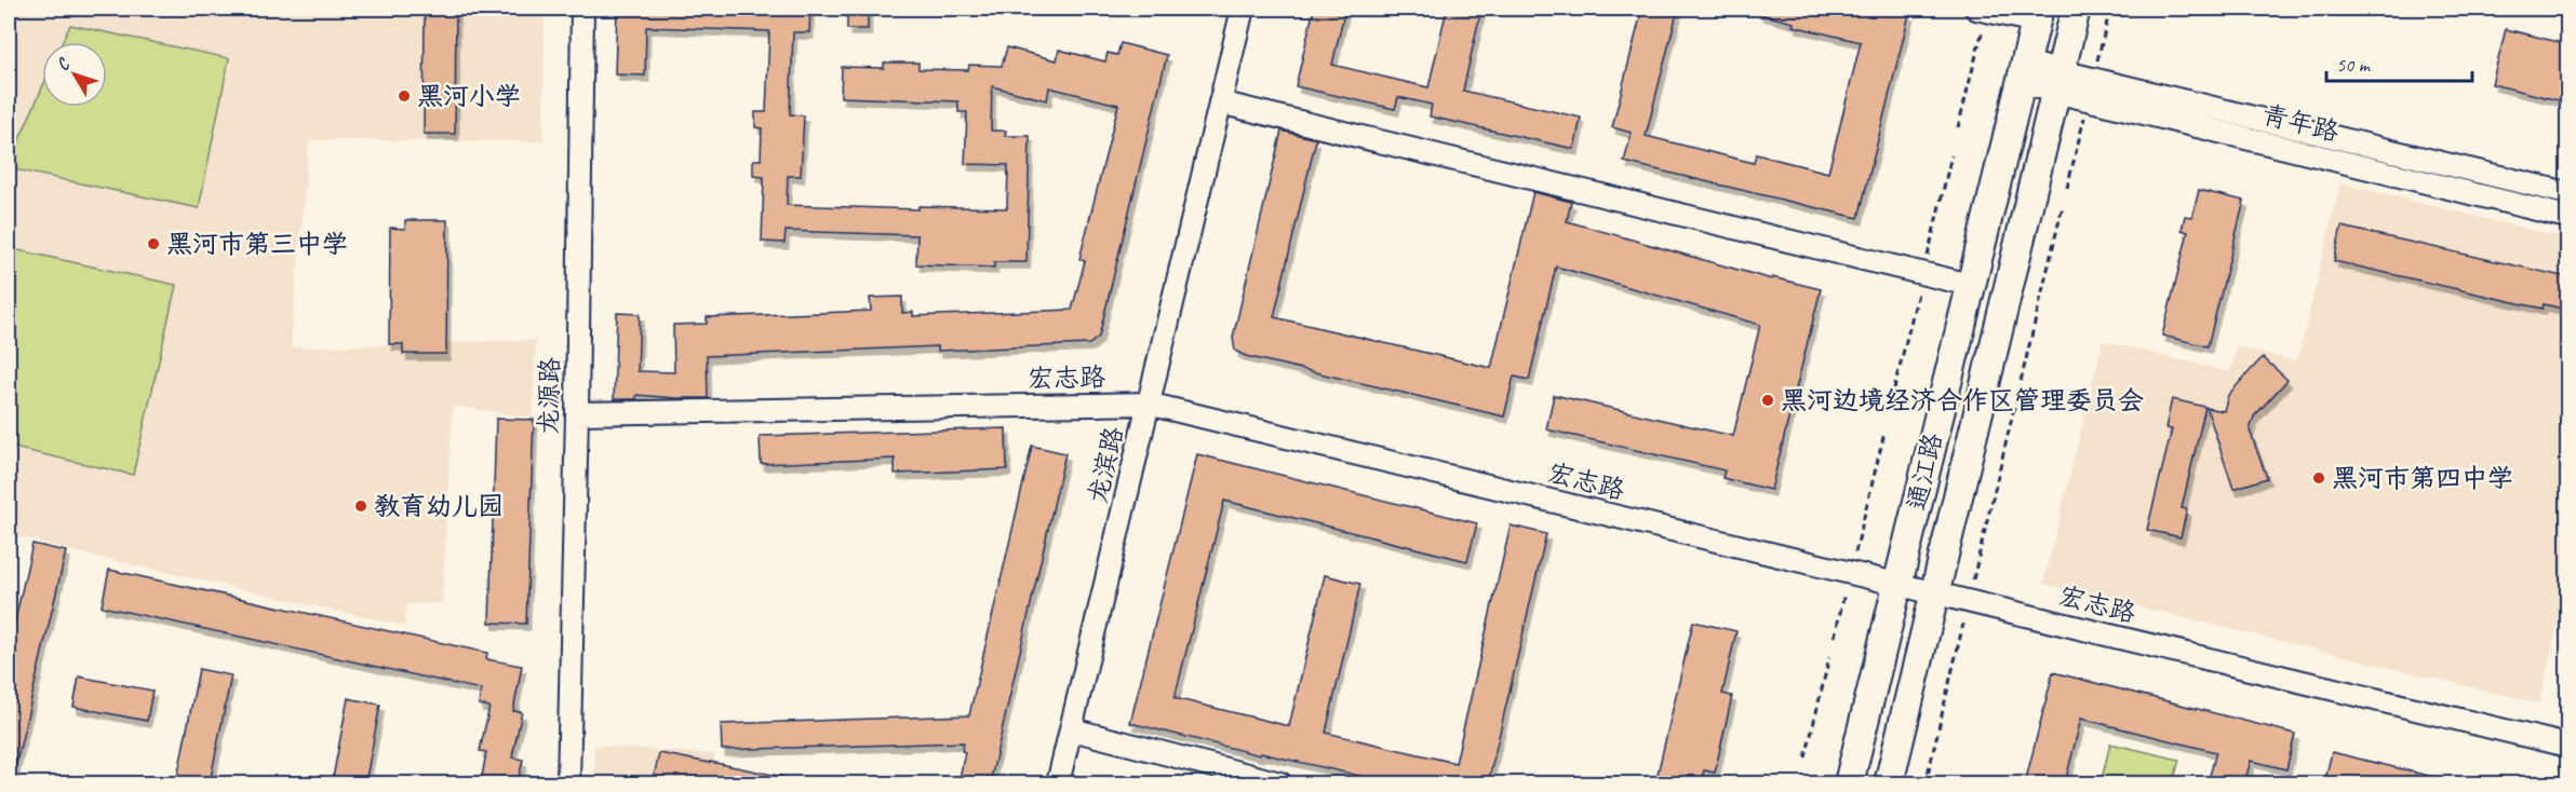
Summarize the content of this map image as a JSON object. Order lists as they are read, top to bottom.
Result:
{
  "streets": {
    "main road": ["通江路"],
    "street": [
      "青年路",
      "宏志路",
      "龙源路",
      "龙滨路"
    ]
  },
  "crossings": [
    ["青年路", "通江路"],
    ["宏志路", "龙源路"],
    ["宏志路", "龙滨路"],
    ["宏志路", "通江路"]
  ],
  "places": [
    "黑河小学",
    "黑河市第三中学",
    "黑河边境经济合作区管理委员会",
    "黑河市第四中学",
    "教育幼儿园"
  ],
  "scale_bar": "50 m",
  "north": "top left"
}
